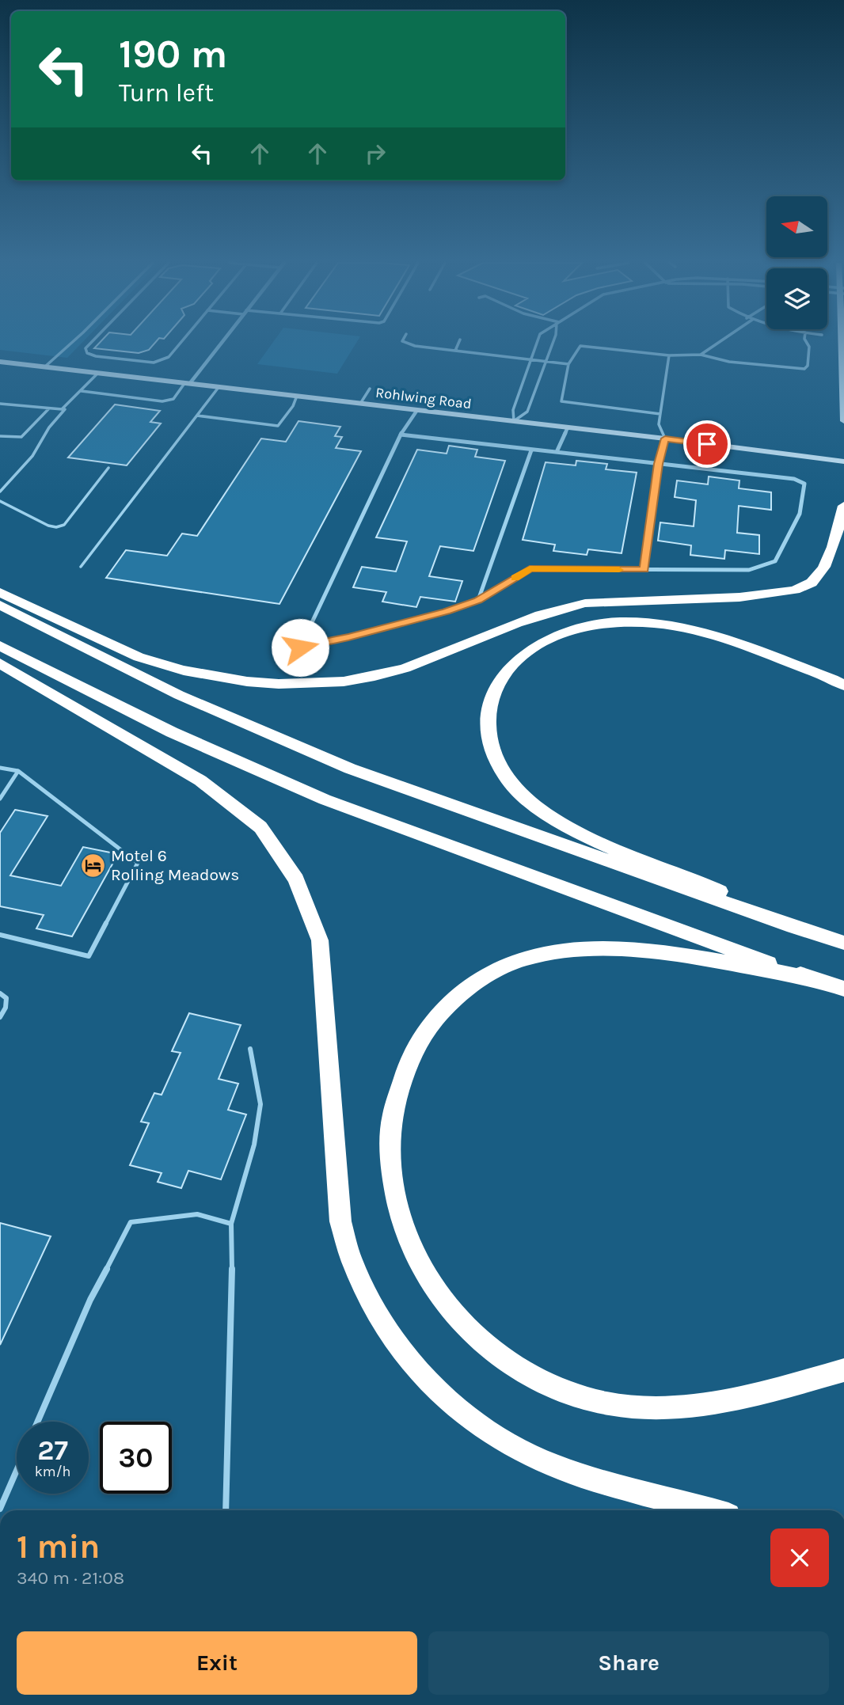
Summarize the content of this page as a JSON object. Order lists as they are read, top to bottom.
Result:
{
  "streets": {
    "main road": ["Rohlwing Road"]
  },
  "places": {
    "hotel": ["Motel 6 Rolling Meadows"]
  },
  "north": "left",
  "page": {
    "turn": ["190 m", "Turn left"],
    "speed": "27 km/h",
    "limit": "30",
    "heading": ["1 min", "340 m · 21:08"],
    "buttons": ["Exit", "Share"]
  }
}
